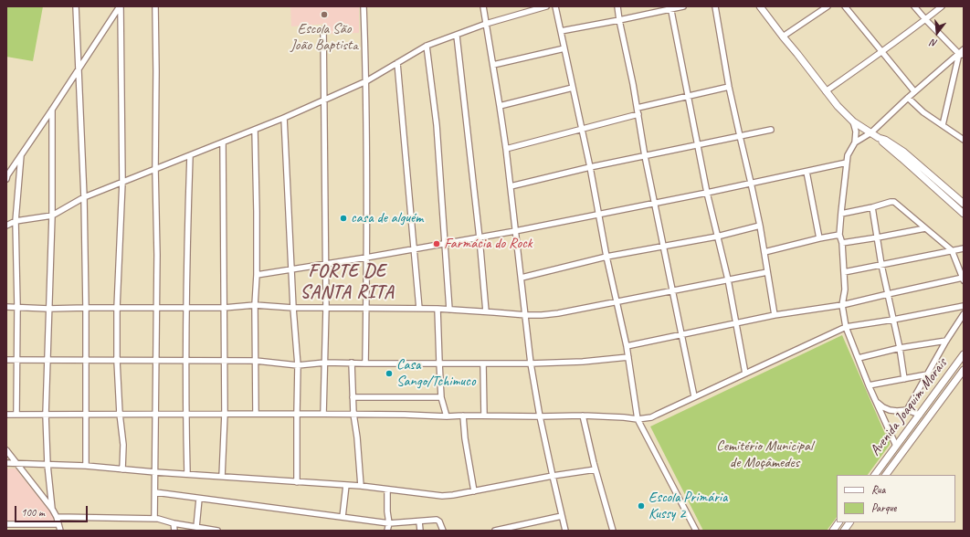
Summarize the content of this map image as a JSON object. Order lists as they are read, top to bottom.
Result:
{
  "streets": {
    "street": ["Avenida Joaquim Morais"]
  },
  "districts": ["FORTE DE SANTA RITA"],
  "parks": ["Cemitério Municipal de Moçâmedes"],
  "places": [
    "Escola São João Baptista",
    "casa de alguém",
    "Farmácia do Rock",
    "Casa Sango/Tchimuco",
    "Escola Primária Kussy 2"
  ],
  "legend": ["Rua", "Parque"],
  "scale_bar": "100 m",
  "north": "bottom"
}
